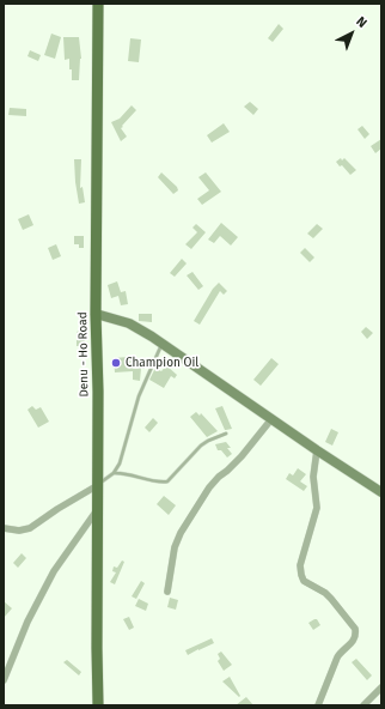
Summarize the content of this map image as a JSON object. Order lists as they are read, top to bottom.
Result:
{
  "streets": {
    "main road": ["Denu - Ho Road"]
  },
  "places": ["Champion Oil"],
  "north": "top right"
}
